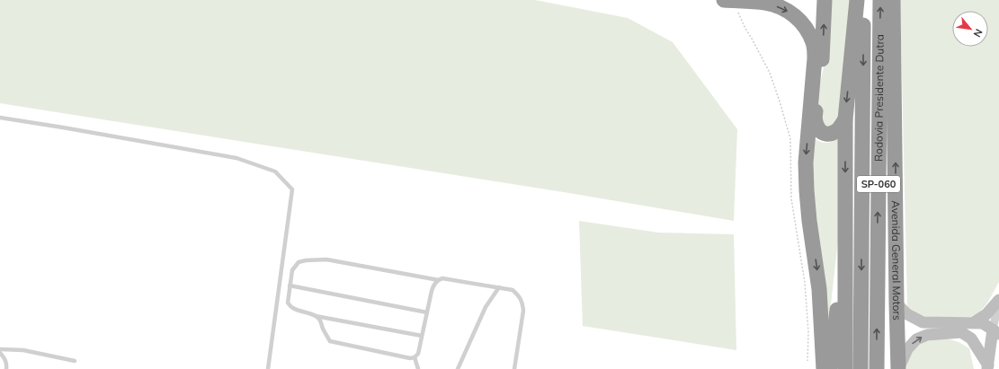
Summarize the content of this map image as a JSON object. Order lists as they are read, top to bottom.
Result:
{
  "streets": {
    "highway": ["Rodovia Presidente Dutra", "SP-060", "Avenida General Motors"]
  },
  "north": "bottom right"
}
